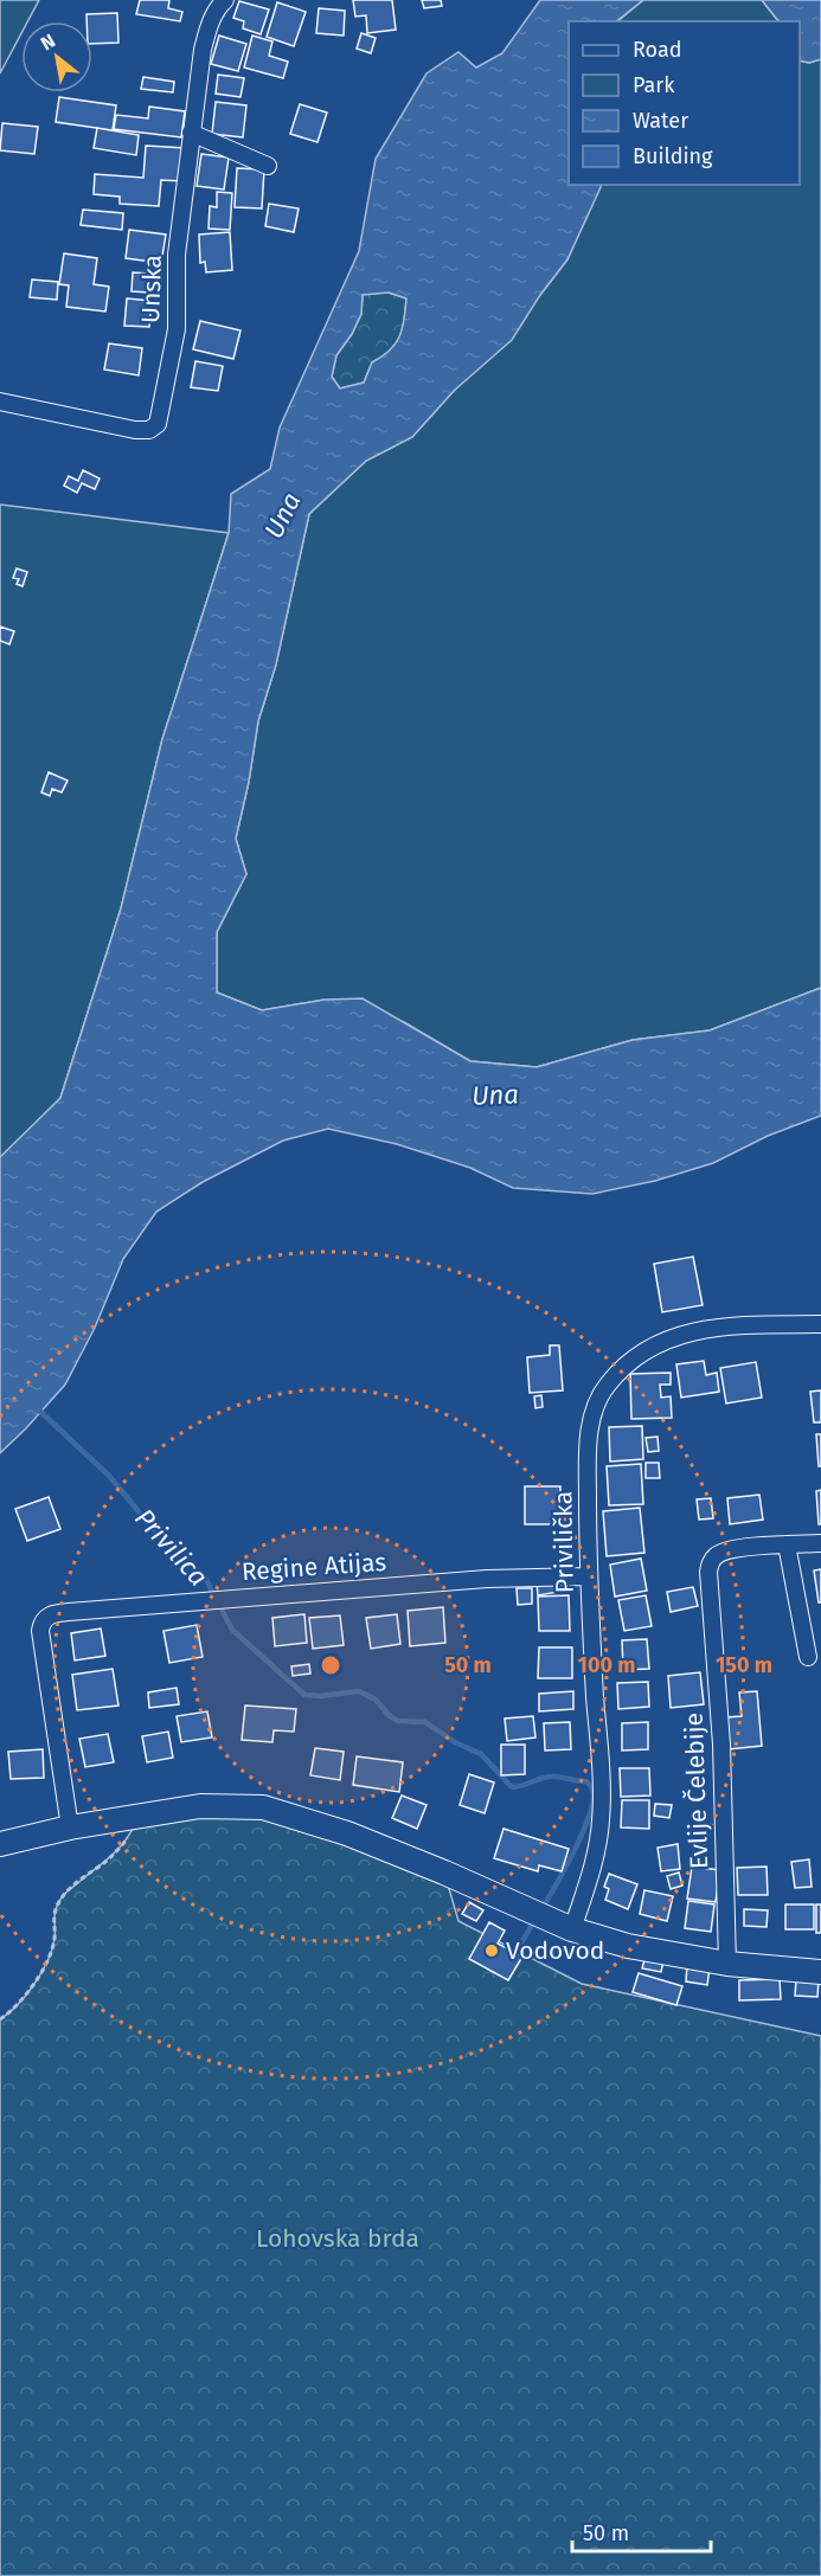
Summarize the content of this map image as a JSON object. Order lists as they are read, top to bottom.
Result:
{
  "streets": {
    "street": [
      "Unska",
      "Privilička",
      "Regine Atijas",
      "Evlije Čelebije"
    ]
  },
  "crossings": [
    ["Privilička", "Regine Atijas"]
  ],
  "water": ["Una", "Privilica"],
  "parks": ["Lohovska brda"],
  "places": ["Vodovod"],
  "legend": [
    "Road",
    "Park",
    "Water",
    "Building"
  ],
  "scale_bar": "50 m",
  "north": "top left",
  "rings": ["50 m", "100 m", "150 m"]
}
